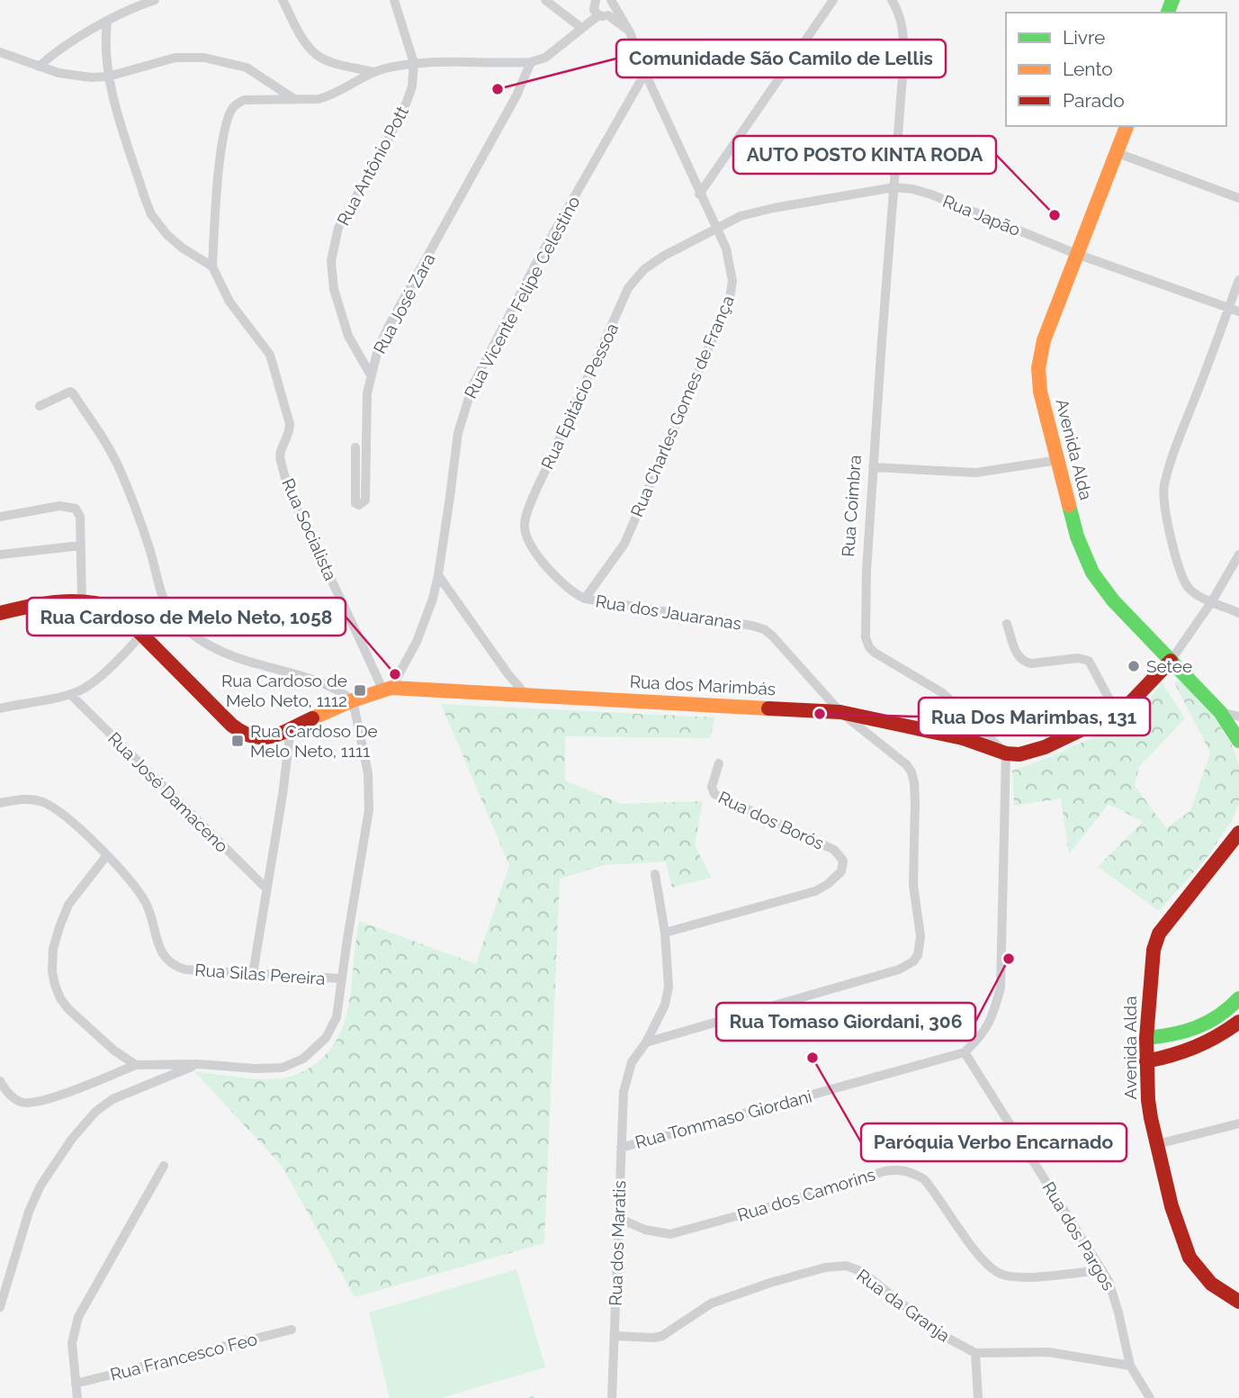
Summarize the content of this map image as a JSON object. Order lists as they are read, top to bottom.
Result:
{
  "streets": {
    "main road": ["Avenida Alda", "Rua dos Marimbás"],
    "street": [
      "Rua Antônio Pott",
      "Rua Japão",
      "Rua Vicente Felipe Celestino",
      "Rua José Zara",
      "Rua Epitácio Pessoa",
      "Rua Charles Gomes de França",
      "Rua Coimbra",
      "Rua Socialista",
      "Rua dos Jauaranas",
      "Rua José Damaceno",
      "Rua dos Borós",
      "Rua Silas Pereira",
      "Rua Tommaso Giordani",
      "Rua dos Camorins",
      "Rua dos Pargos",
      "Rua dos Maratis",
      "Rua da Granja",
      "Rua Francesco Feo"
    ]
  },
  "crossings": [
    ["Rua Antônio Pott", "Rua José Zara"],
    ["Rua Japão", "Rua Epitácio Pessoa"],
    ["Rua Japão", "Rua Charles Gomes de França"],
    ["Rua Japão", "Avenida Alda"],
    ["Rua Japão", "Rua Coimbra"],
    ["Rua Vicente Felipe Celestino", "Rua Charles Gomes de França"],
    ["Rua Vicente Felipe Celestino", "Rua Socialista"],
    ["Rua Vicente Felipe Celestino", "Rua dos Marimbás"],
    ["Rua Epitácio Pessoa", "Rua Charles Gomes de França"],
    ["Rua Epitácio Pessoa", "Rua dos Jauaranas"],
    ["Rua Charles Gomes de França", "Rua dos Jauaranas"],
    ["Rua Coimbra", "Rua dos Marimbás"],
    ["Rua Socialista", "Rua dos Marimbás"],
    ["Rua dos Jauaranas", "Rua dos Marimbás"],
    ["Rua dos Jauaranas", "Rua dos Maratis"],
    ["Rua dos Borós", "Rua dos Maratis"],
    ["Rua Tommaso Giordani", "Rua dos Pargos"],
    ["Rua Tommaso Giordani", "Rua dos Maratis"],
    ["Rua dos Camorins", "Rua dos Pargos"],
    ["Rua dos Camorins", "Rua dos Maratis"],
    ["Rua dos Pargos", "Rua da Granja"],
    ["Rua dos Maratis", "Rua da Granja"]
  ],
  "places": {
    "other": [
      "Comunidade São Camilo de Lellis",
      "AUTO POSTO KINTA RODA",
      "Setee",
      "Rua Cardoso de Melo Neto, 1058",
      "Rua Dos Marimbas, 131",
      "Rua Tomaso Giordani, 306",
      "Paróquia Verbo Encarnado"
    ],
    "transit": ["Rua Cardoso de Melo Neto, 1112", "Rua Cardoso De Melo Neto, 1111"]
  },
  "legend": ["Livre", "Lento", "Parado"]
}
